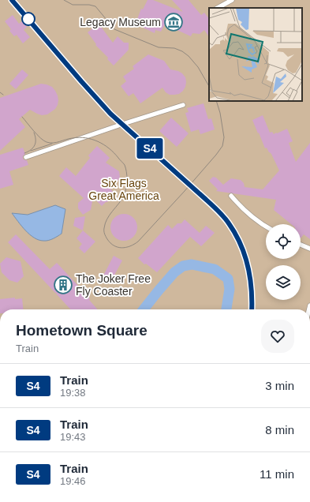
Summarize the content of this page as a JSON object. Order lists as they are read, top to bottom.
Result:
{
  "parks": ["Six Flags Great America"],
  "places": {
    "museum": ["Legacy Museum"],
    "building": ["The Joker Free Fly Coaster"]
  },
  "page": {
    "on_map": "S4",
    "heading": ["Hometown Square", "Train"],
    "list": [
      {
        "mark": "S4",
        "name": "Train",
        "note": "19:38",
        "value": "3 min"
      },
      {
        "mark": "S4",
        "name": "Train",
        "note": "19:43",
        "value": "8 min"
      },
      {
        "mark": "S4",
        "name": "Train",
        "note": "19:46",
        "value": "11 min"
      }
    ]
  }
}
